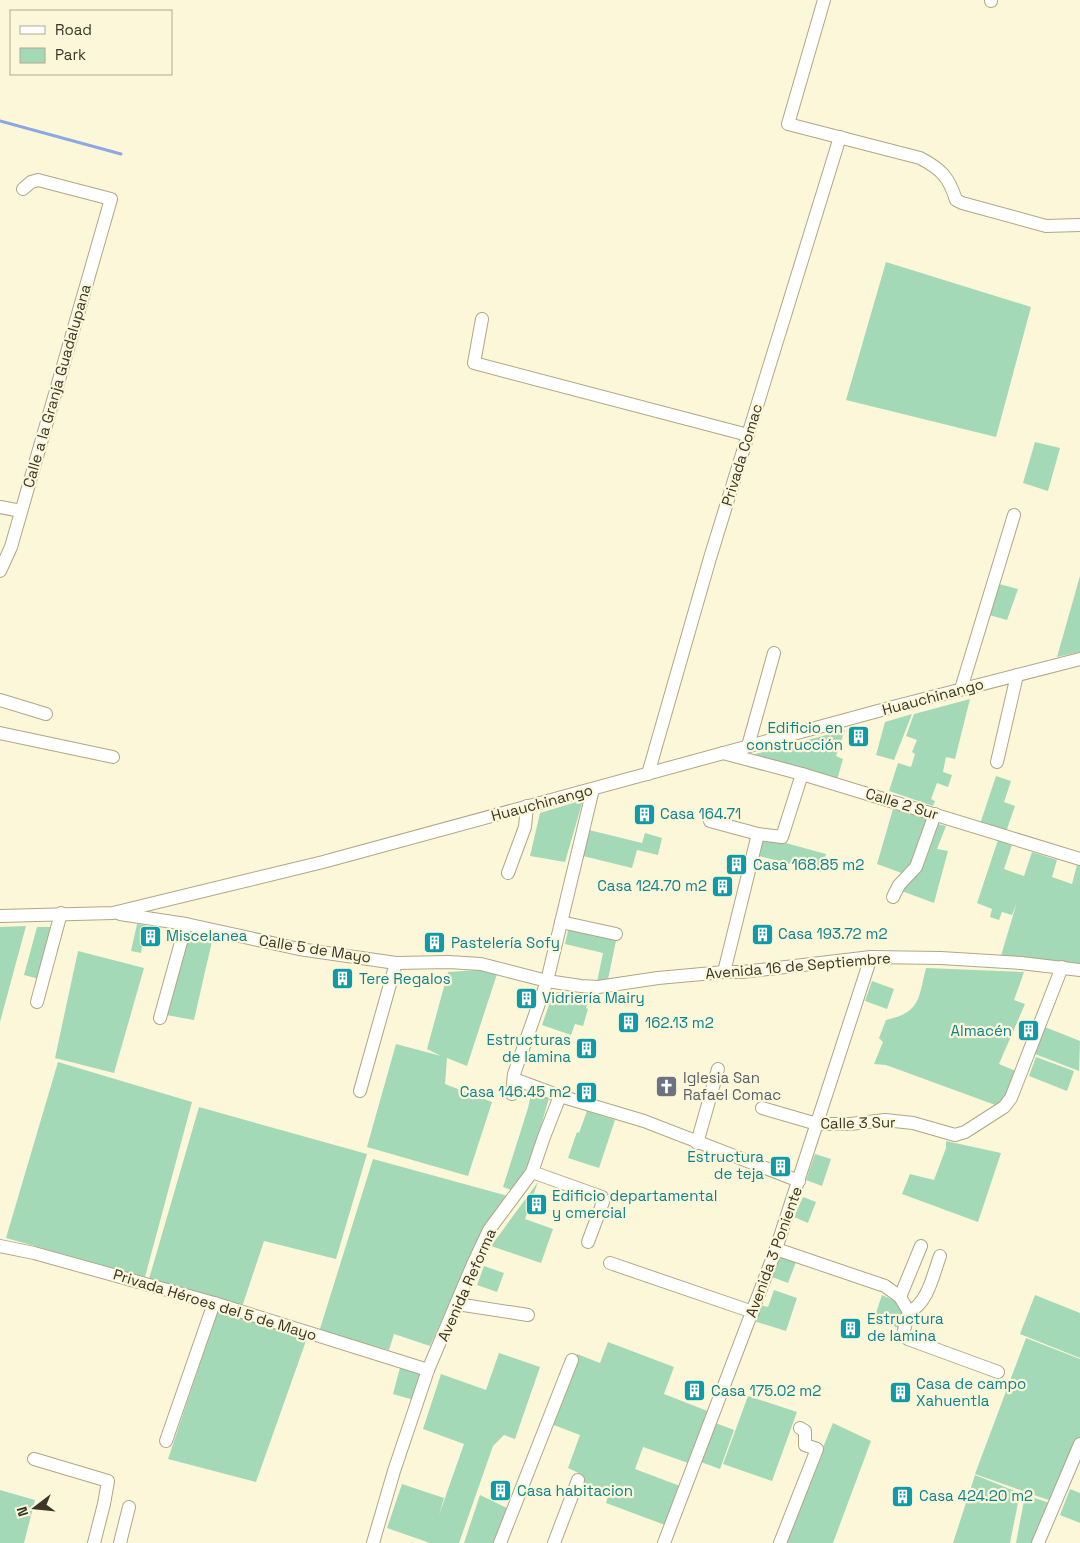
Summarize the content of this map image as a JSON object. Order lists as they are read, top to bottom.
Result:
{
  "streets": {
    "street": [
      "Calle a la Granja Guadalupana",
      "Privada Comac",
      "Huauchinango",
      "Calle 2 Sur",
      "Calle 5 de Mayo",
      "Avenida 16 de Septiembre",
      "Calle 3 Sur",
      "Avenida 3 Poniente",
      "Avenida Reforma",
      "Privada Héroes del 5 de Mayo"
    ]
  },
  "crossings": [
    ["Privada Comac", "Huauchinango"],
    ["Huauchinango", "Calle 2 Sur"],
    ["Huauchinango", "Calle 5 de Mayo"],
    ["Calle 5 de Mayo", "Avenida 16 de Septiembre"],
    ["Avenida 16 de Septiembre", "Calle 3 Sur"],
    ["Avenida 16 de Septiembre", "Avenida 3 Poniente"],
    ["Calle 3 Sur", "Avenida 3 Poniente"],
    ["Avenida Reforma", "Privada Héroes del 5 de Mayo"]
  ],
  "places": {
    "building": [
      "Edificio en construcción",
      "Casa 164.71",
      "Casa 168.85 m2",
      "Casa 124.70 m2",
      "Casa 193.72 m2",
      "Miscelanea",
      "Pastelería Sofy",
      "Tere Regalos",
      "Vidriería Mairy",
      "162.13 m2",
      "Almacén",
      "Estructuras de lamina",
      "Casa 146.45 m2",
      "Estructura de teja",
      "Edificio departamental y cmercial",
      "Estructura de lamina",
      "Casa 175.02 m2",
      "Casa de campo Xahuentla",
      "Casa habitacion",
      "Casa 424.20 m2"
    ],
    "church": ["Iglesia San Rafael Comac"]
  },
  "legend": ["Road", "Park"],
  "north": "left"
}
